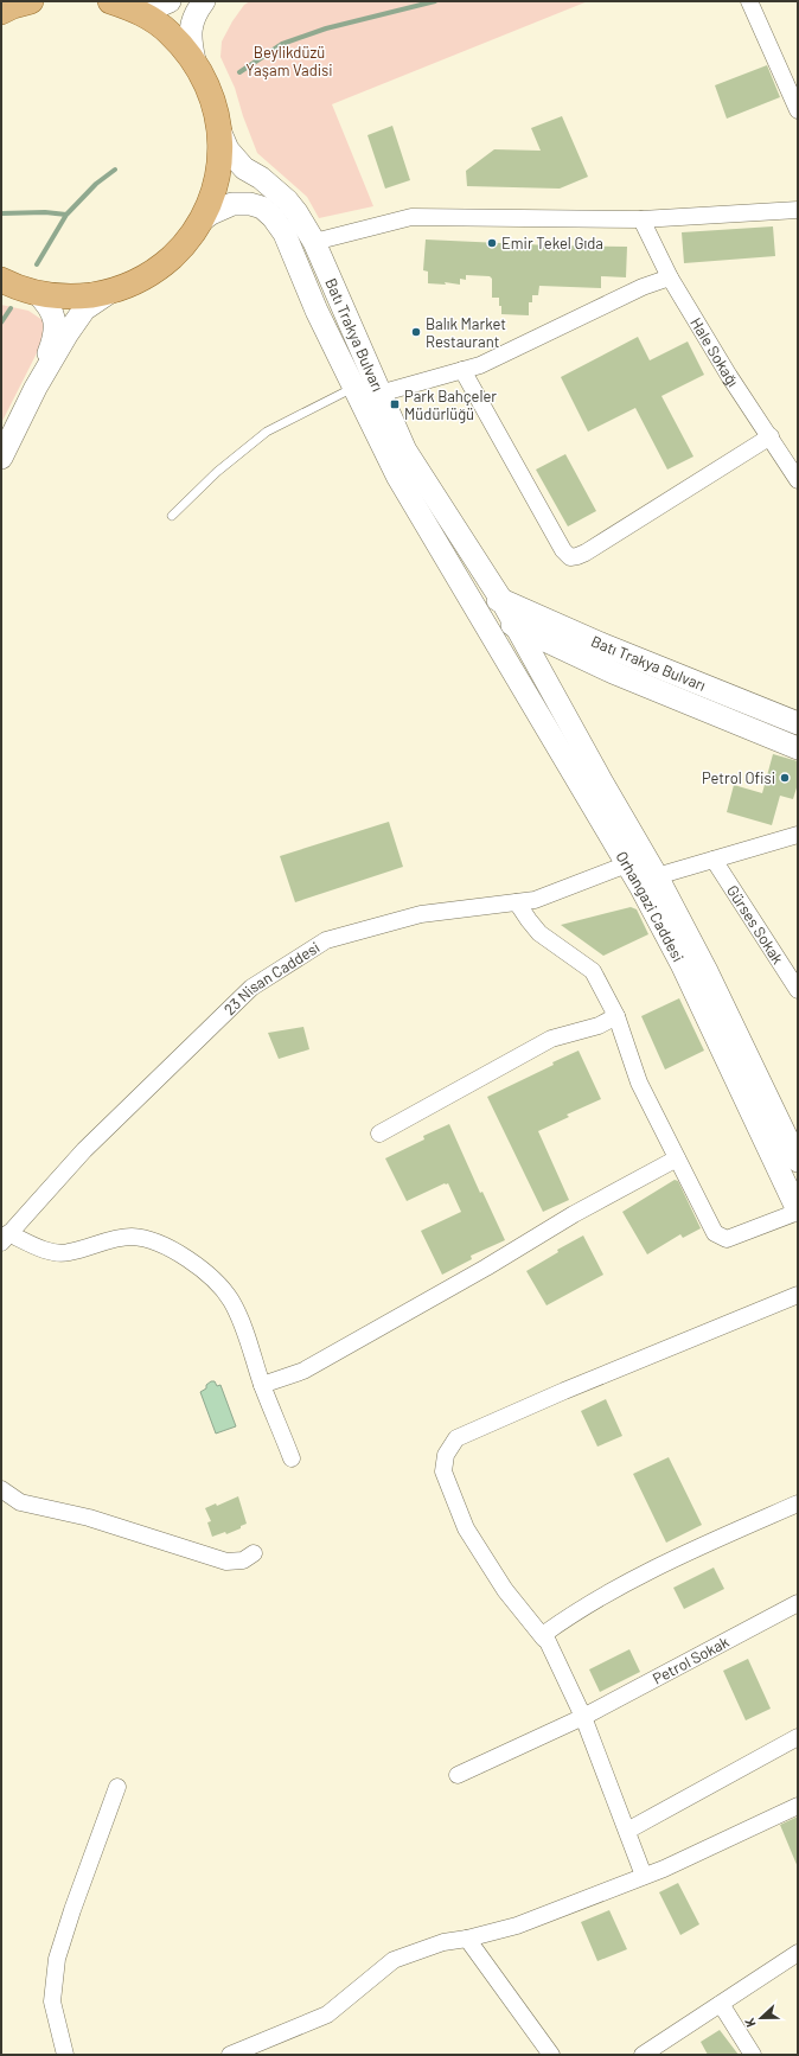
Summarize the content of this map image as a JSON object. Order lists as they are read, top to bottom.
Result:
{
  "streets": {
    "main road": ["Batı Trakya Bulvarı", "Orhangazi Caddesi"],
    "street": [
      "Hale Sokağı",
      "Gürses Sokak",
      "23 Nisan Caddesi",
      "Petrol Sokak"
    ]
  },
  "crossings": [
    ["Batı Trakya Bulvarı", "Orhangazi Caddesi"],
    ["Orhangazi Caddesi", "23 Nisan Caddesi"]
  ],
  "parks": ["Beylikdüzü Yaşam Vadisi"],
  "places": {
    "other": ["Emir Tekel Gıda", "Balık Market Restaurant", "Petrol Ofisi"],
    "transit": ["Park Bahçeler Müdürlüğü"]
  },
  "north": "left"
}
